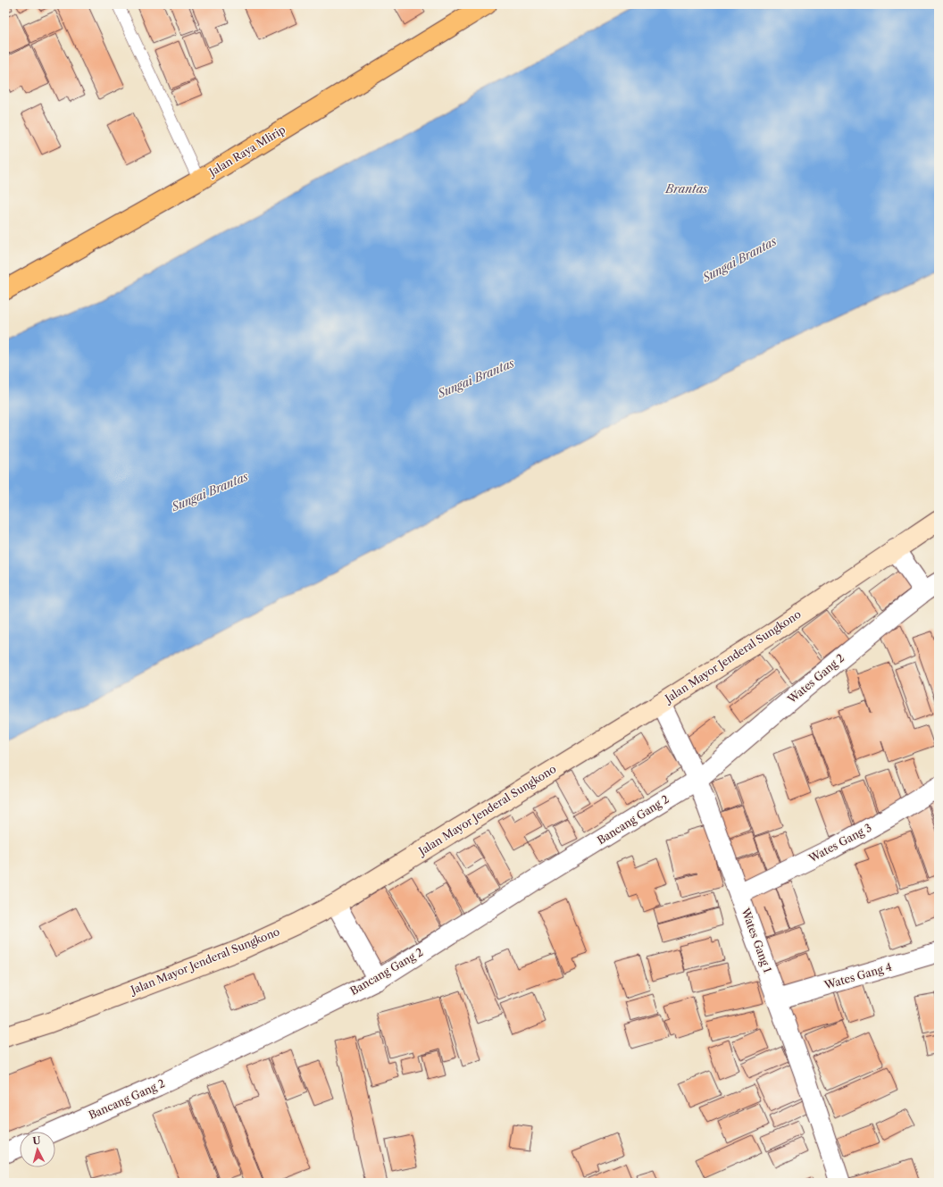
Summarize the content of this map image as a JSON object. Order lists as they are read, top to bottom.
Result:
{
  "streets": {
    "main road": ["Jalan Raya Mlirip", "Jalan Mayor Jenderal Sungkono"],
    "street": [
      "Wates Gang 2",
      "Bancang Gang 2",
      "Wates Gang 3",
      "Wates Gang 1",
      "Wates Gang 4"
    ]
  },
  "crossings": [
    ["Jalan Mayor Jenderal Sungkono", "Wates Gang 1"],
    ["Wates Gang 2", "Bancang Gang 2"],
    ["Wates Gang 2", "Wates Gang 1"],
    ["Bancang Gang 2", "Wates Gang 1"],
    ["Wates Gang 3", "Wates Gang 1"],
    ["Wates Gang 1", "Wates Gang 4"]
  ],
  "water": ["Brantas", "Sungai Brantas"],
  "north": "top"
}
